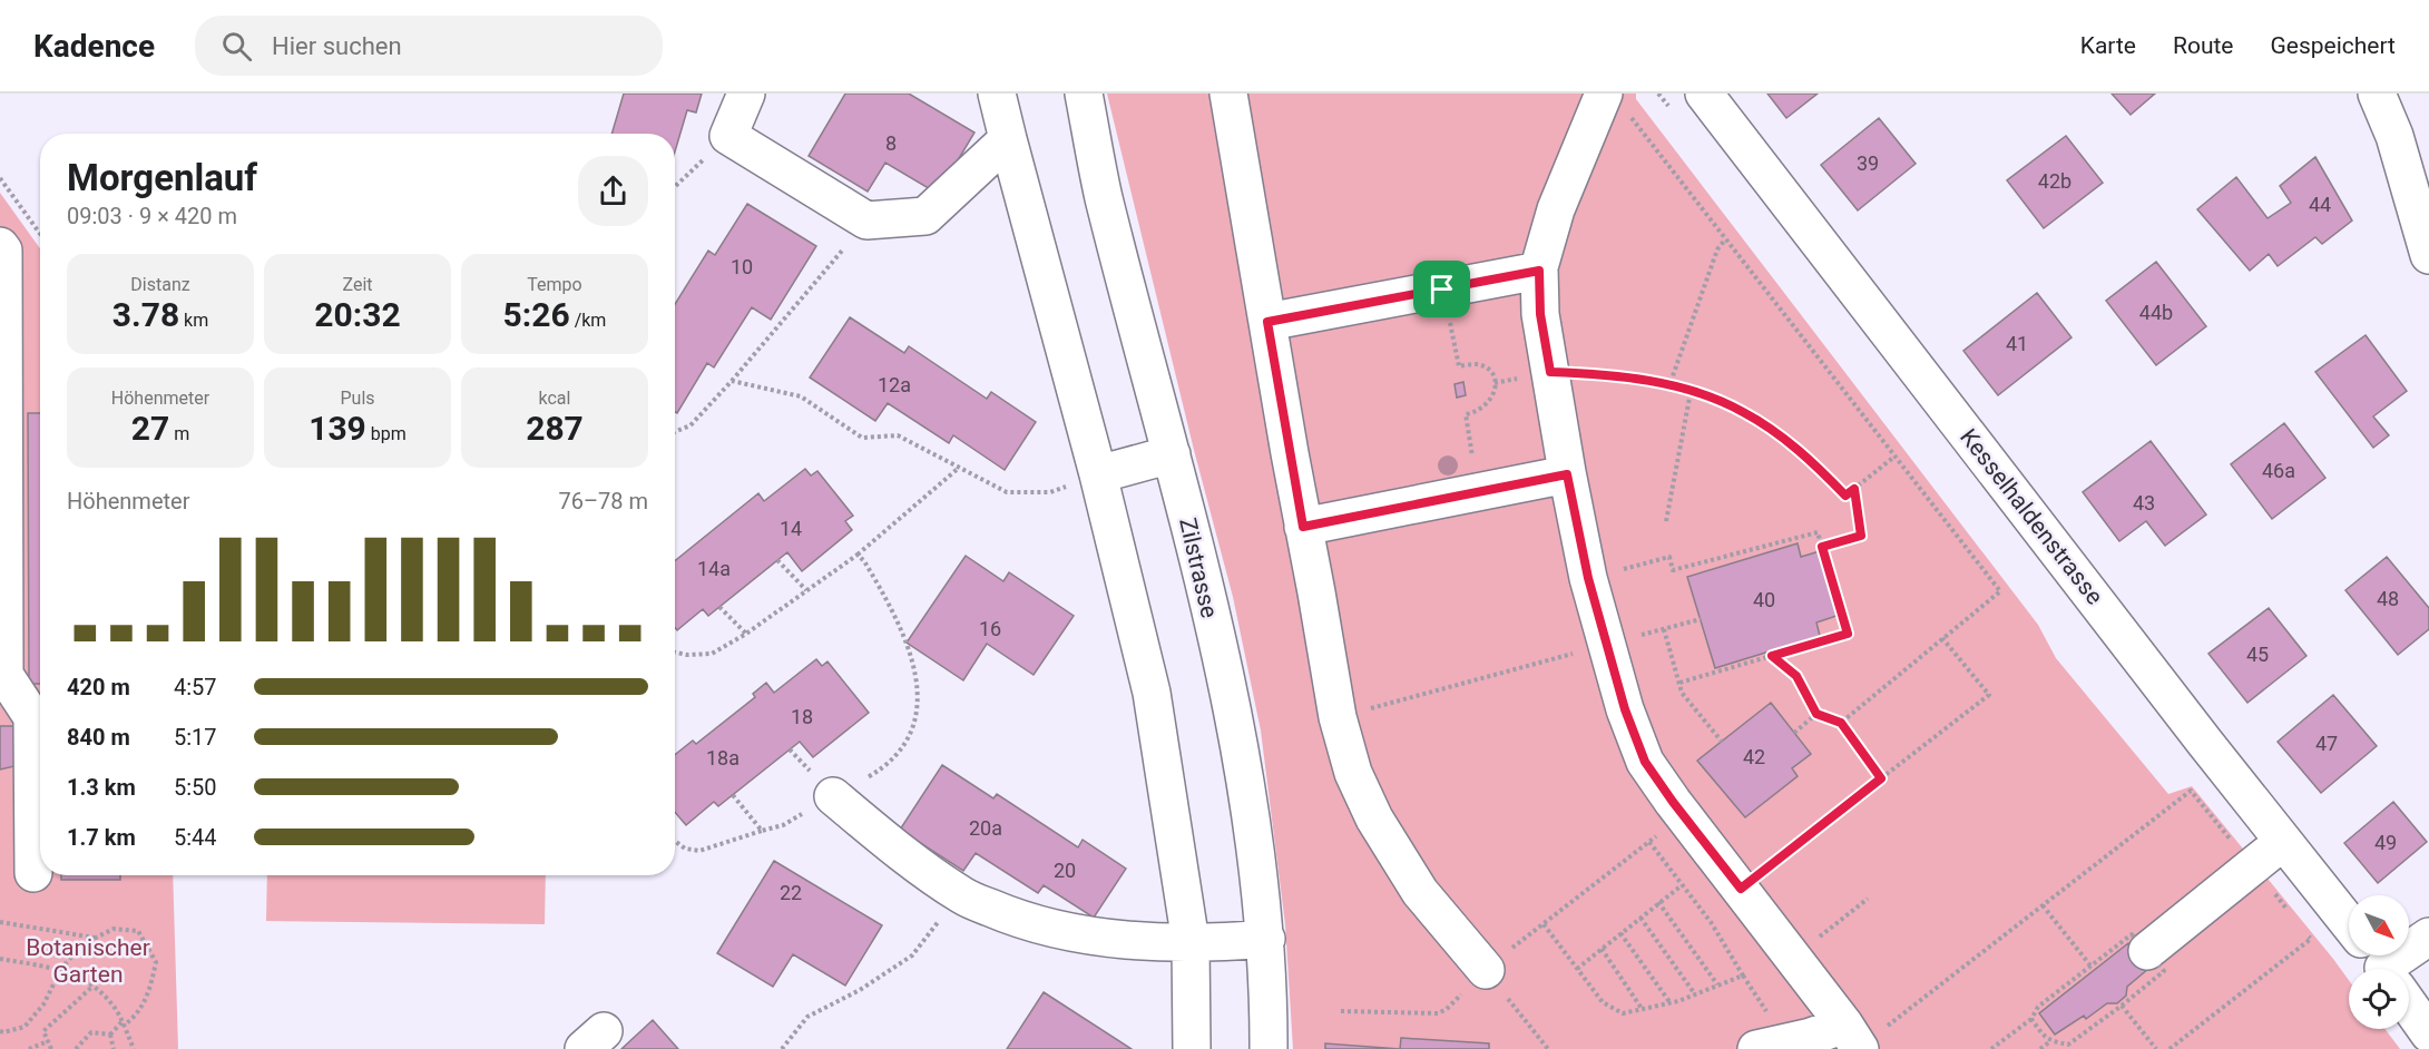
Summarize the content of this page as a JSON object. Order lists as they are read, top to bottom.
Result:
{
  "streets": {
    "street": ["Kesselhaldenstrasse", "Zilstrasse"]
  },
  "parks": ["Botanischer Garten"],
  "house_numbers": [
    "8",
    "39",
    "42b",
    "44",
    "10",
    "44b",
    "41",
    "12a",
    "46a",
    "43",
    "14",
    "14a",
    "48",
    "40",
    "16",
    "45",
    "18",
    "47",
    "42",
    "18a",
    "20a",
    "49",
    "20",
    "22"
  ],
  "north": "bottom right",
  "page": {
    "header": "Kadence",
    "search": "Hier suchen",
    "nav": ["Karte", "Route", "Gespeichert"],
    "heading": ["Morgenlauf", "09:03 · 9 × 420 m"],
    "stats": [
      ["Distanz", "3.78 km"],
      ["Zeit", "20:32"],
      ["Tempo", "5:26 /km"],
      ["Höhenmeter", "27 m"],
      ["Puls", "139 bpm"],
      ["kcal", "287"]
    ],
    "chart": ["Höhenmeter", "76–78 m"],
    "list": [
      {
        "name": "420 m",
        "note": "4:57"
      },
      {
        "name": "840 m",
        "note": "5:17"
      },
      {
        "name": "1.3 km",
        "note": "5:50"
      },
      {
        "name": "1.7 km",
        "note": "5:44"
      }
    ]
  }
}
